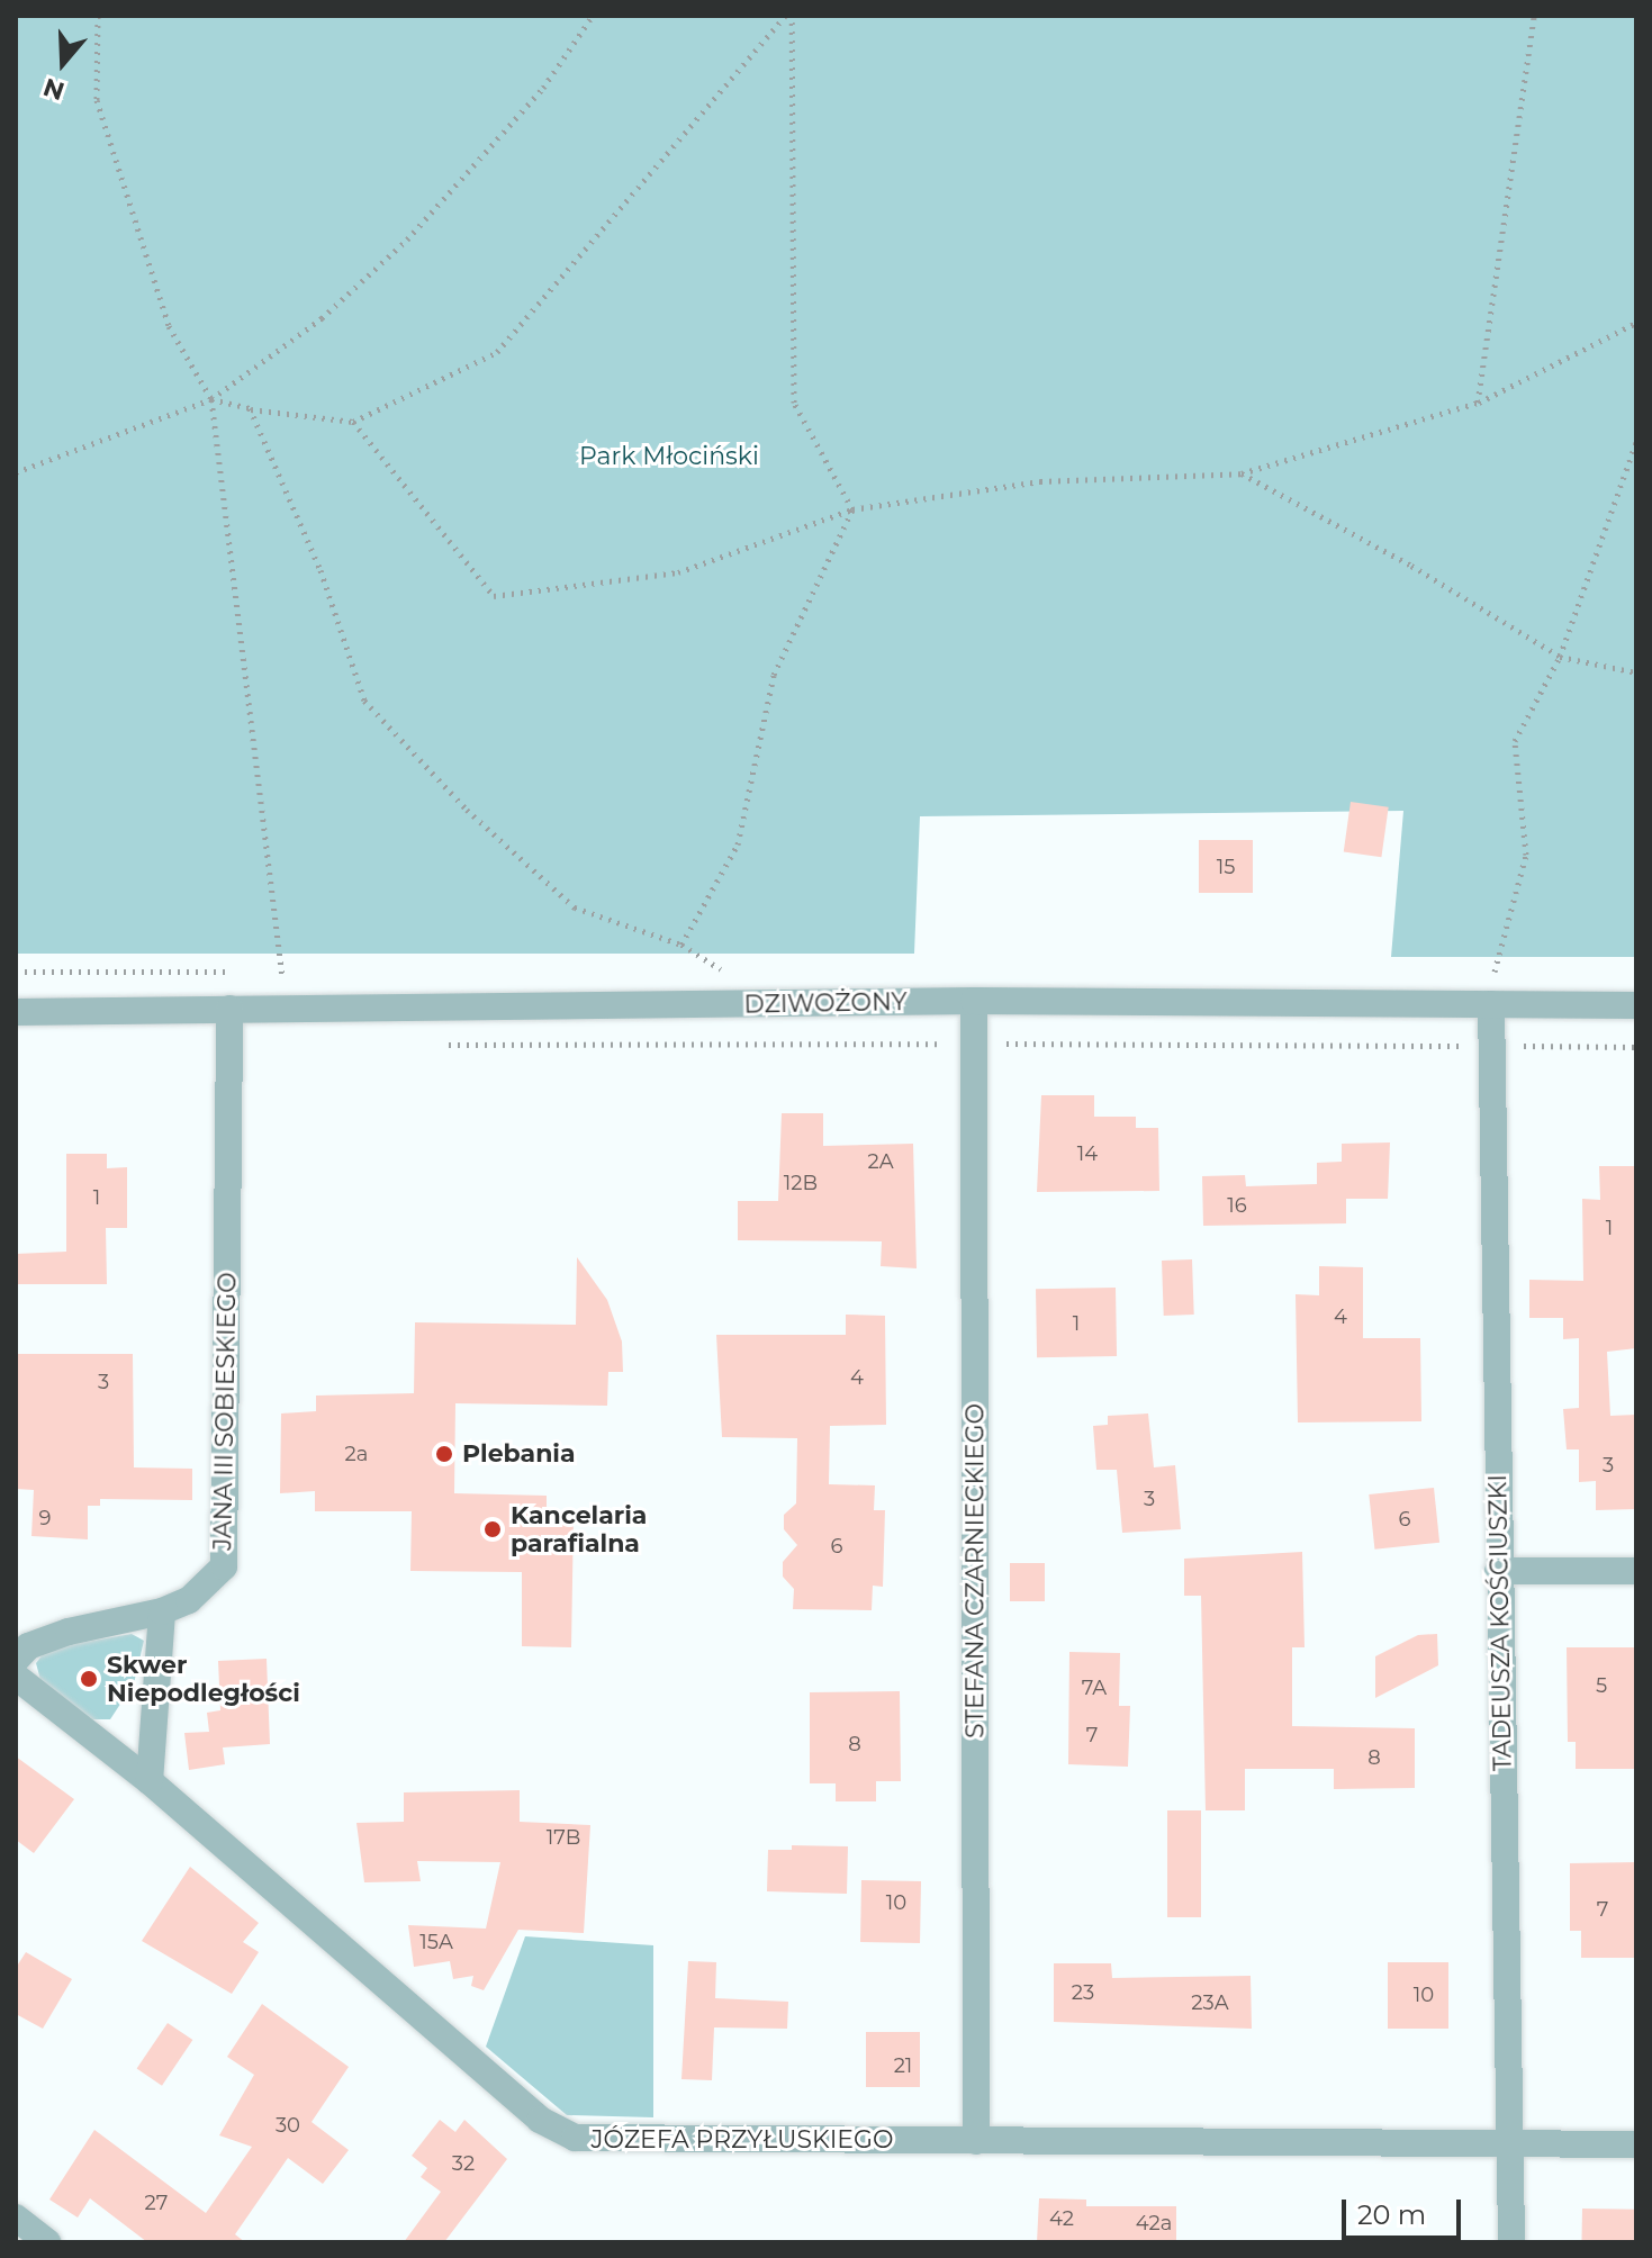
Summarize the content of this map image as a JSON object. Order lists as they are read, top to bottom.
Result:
{
  "streets": {
    "street": [
      "DZIWOŻONY",
      "JANA III SOBIESKIEGO",
      "STEFANA CZARNIECKIEGO",
      "TADEUSZA KOŚCIUSZKI",
      "JÓZEFA PRZYŁUSKIEGO"
    ]
  },
  "crossings": [
    ["DZIWOŻONY", "JANA III SOBIESKIEGO"],
    ["DZIWOŻONY", "STEFANA CZARNIECKIEGO"],
    ["DZIWOŻONY", "TADEUSZA KOŚCIUSZKI"],
    ["STEFANA CZARNIECKIEGO", "JÓZEFA PRZYŁUSKIEGO"],
    ["TADEUSZA KOŚCIUSZKI", "JÓZEFA PRZYŁUSKIEGO"]
  ],
  "parks": ["Park Młociński"],
  "places": ["Plebania", "Kancelaria parafialna", "Skwer Niepodległości"],
  "house_numbers": [
    "15",
    "14",
    "2A",
    "12B",
    "1",
    "16",
    "1",
    "4",
    "1",
    "4",
    "3",
    "2a",
    "3",
    "3",
    "9",
    "6",
    "6",
    "5",
    "7A",
    "7",
    "8",
    "8",
    "17B",
    "10",
    "7",
    "15A",
    "23",
    "10",
    "23A",
    "21",
    "30",
    "32",
    "27",
    "42",
    "42a"
  ],
  "scale_bar": "20 m",
  "north": "bottom"
}
